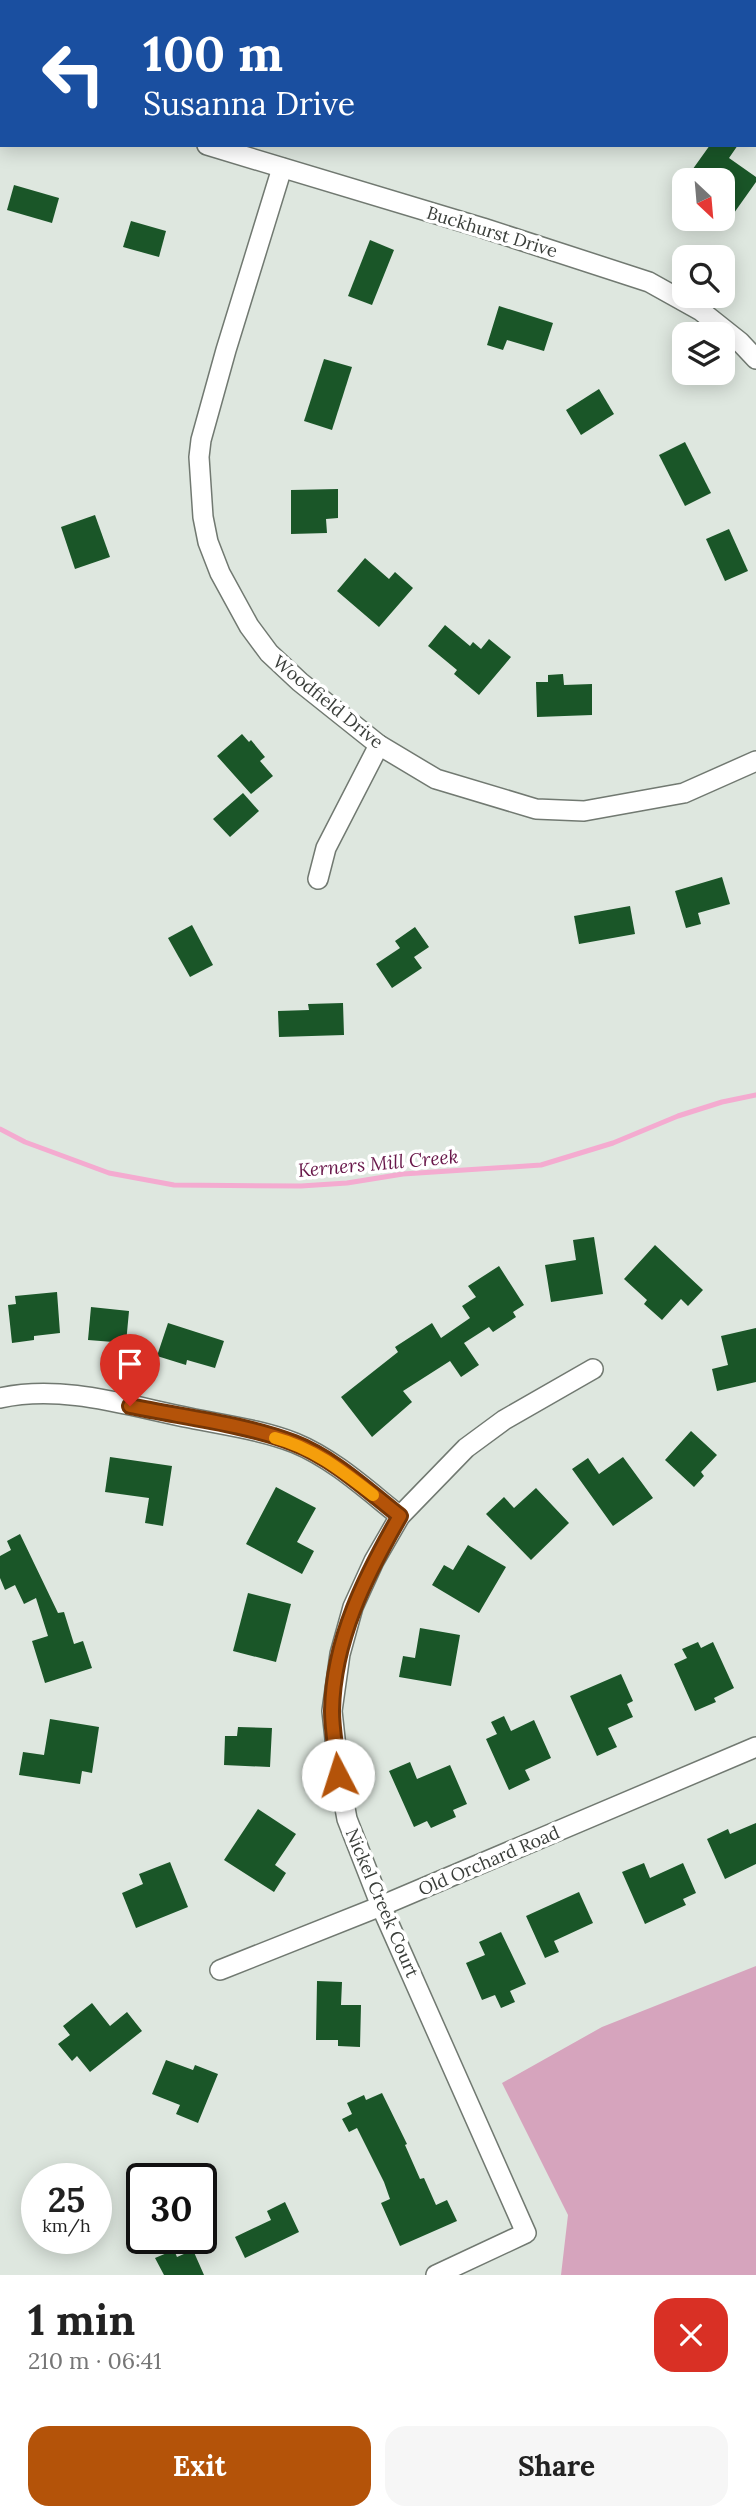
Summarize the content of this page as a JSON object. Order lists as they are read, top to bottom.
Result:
{
  "streets": {
    "street": [
      "Buckhurst Drive",
      "Woodfield Drive",
      "Old Orchard Road",
      "Nickel Creek Court"
    ]
  },
  "crossings": [
    ["Buckhurst Drive", "Woodfield Drive"],
    ["Old Orchard Road", "Nickel Creek Court"]
  ],
  "water": ["Kerners Mill Creek"],
  "north": "bottom right",
  "page": {
    "turn": ["100 m", "Susanna Drive"],
    "speed": "25 km/h",
    "limit": "30",
    "heading": ["1 min", "210 m · 06:41"],
    "buttons": ["Exit", "Share"]
  }
}
